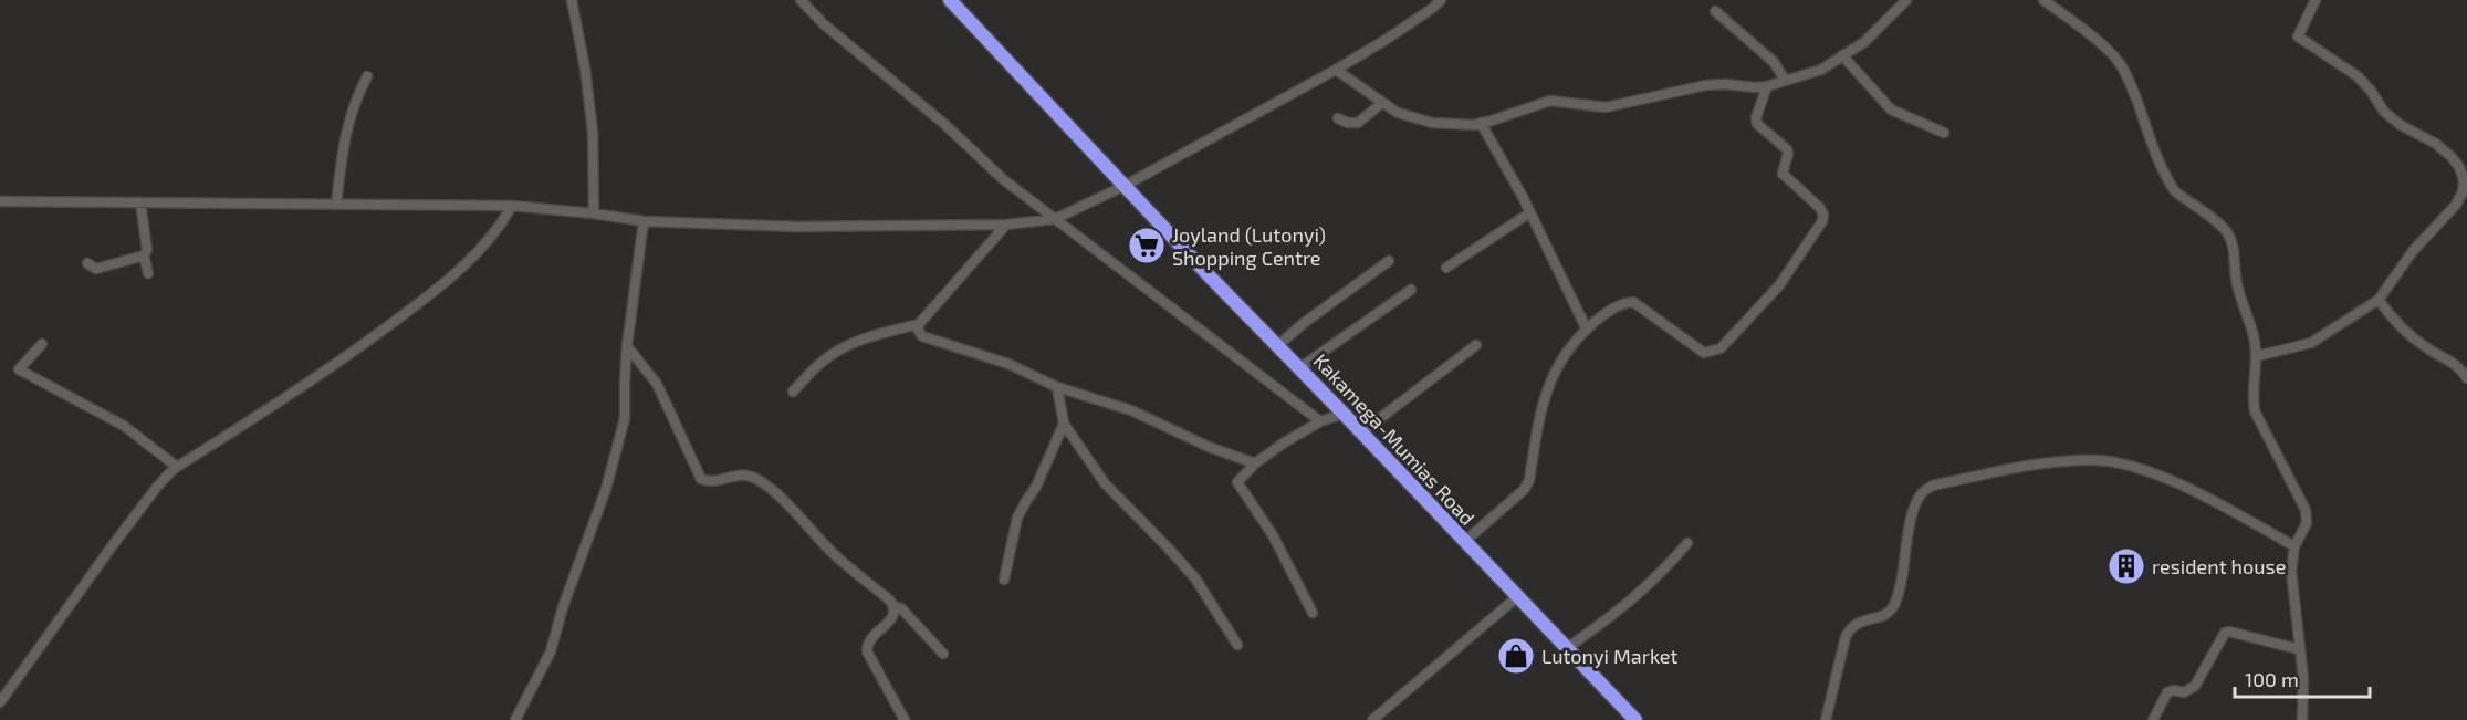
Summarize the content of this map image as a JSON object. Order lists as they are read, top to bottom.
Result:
{
  "streets": {
    "highway": ["Kakamega-Mumias Road"]
  },
  "places": {
    "supermarket": ["Joyland (Lutonyi) Shopping Centre"],
    "building": ["resident house"],
    "shop": ["Lutonyi Market"]
  },
  "scale_bar": "100 m"
}
